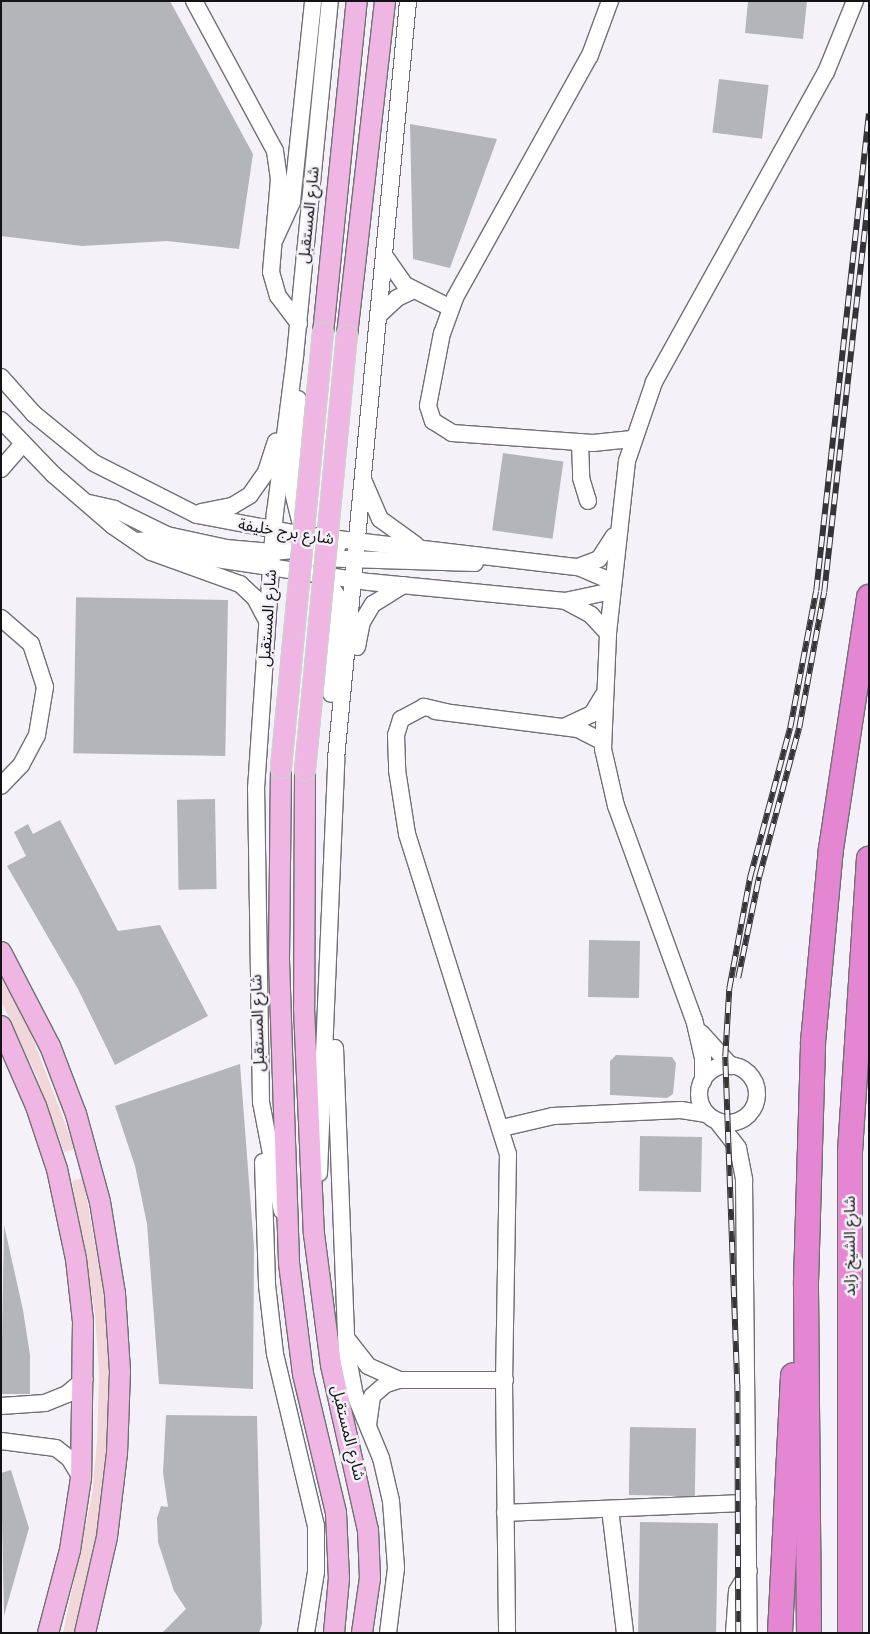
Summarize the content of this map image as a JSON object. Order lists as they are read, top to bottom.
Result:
{
  "streets": {
    "highway": ["شارع الشيخ زايد"],
    "main road": ["شارع المستقبل"],
    "street": ["شارع برج خليفة"]
  },
  "crossings": [
    ["شارع المستقبل", "شارع برج خليفة"]
  ]
}
